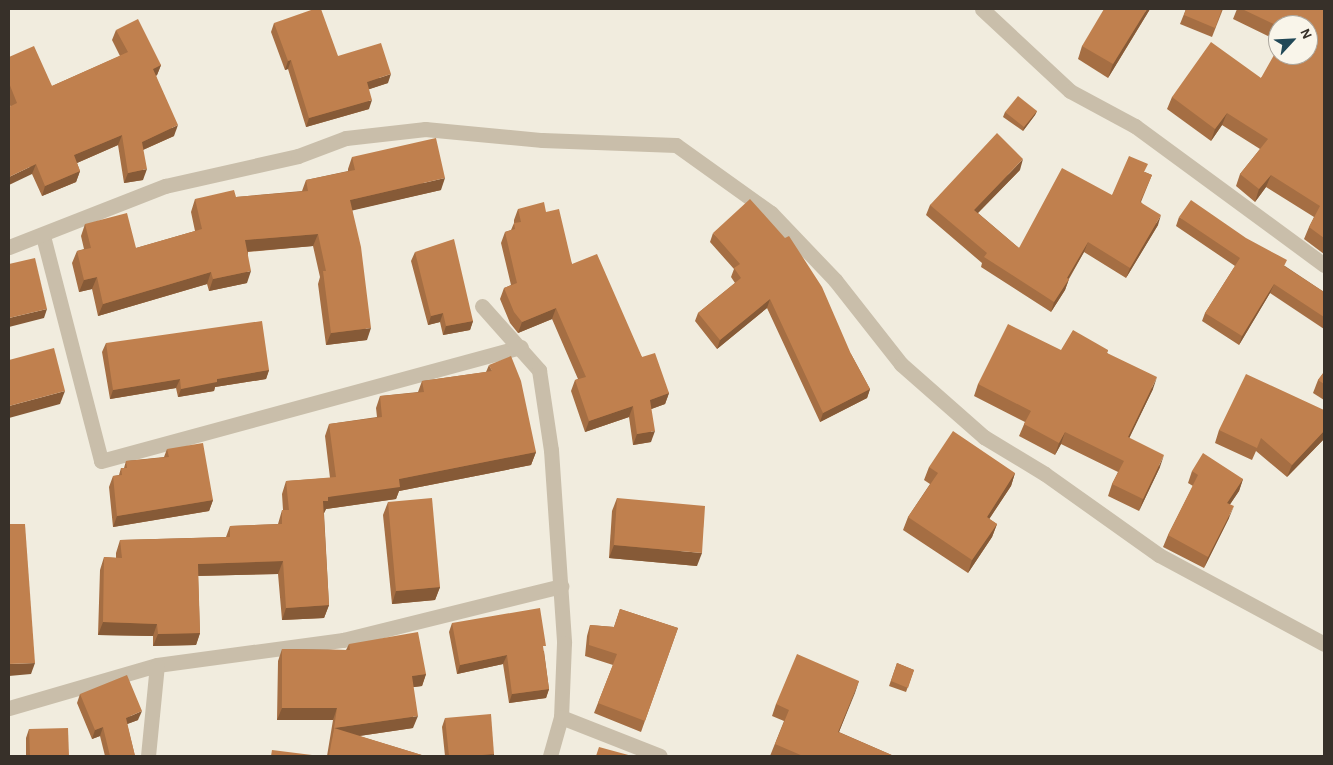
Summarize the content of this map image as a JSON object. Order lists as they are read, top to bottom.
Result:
{
  "north": "top right"
}
